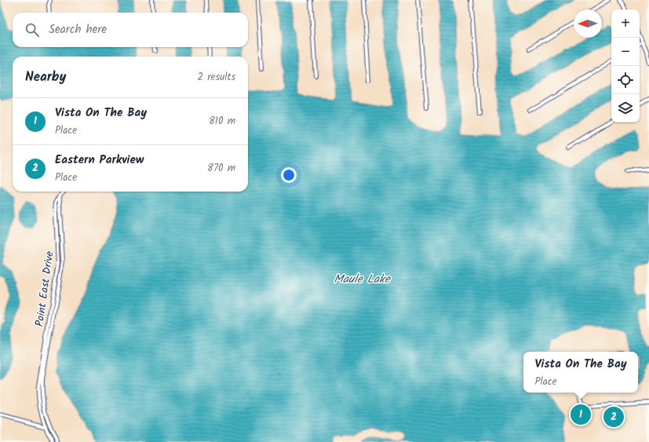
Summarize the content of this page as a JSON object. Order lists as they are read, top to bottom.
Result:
{
  "streets": {
    "street": ["Point East Drive"]
  },
  "water": ["Maule Lake"],
  "north": "left",
  "page": {
    "map_buttons": ["+", "−"],
    "search": "Search here",
    "heading": ["Nearby", "2 results"],
    "list": [
      {
        "mark": "1",
        "name": "Vista On The Bay",
        "note": "Place",
        "value": "810 m"
      },
      {
        "mark": "2",
        "name": "Eastern Parkview",
        "note": "Place",
        "value": "870 m"
      }
    ],
    "popup": ["Vista On The Bay", "Place"],
    "pins": ["1", "2"]
  }
}
